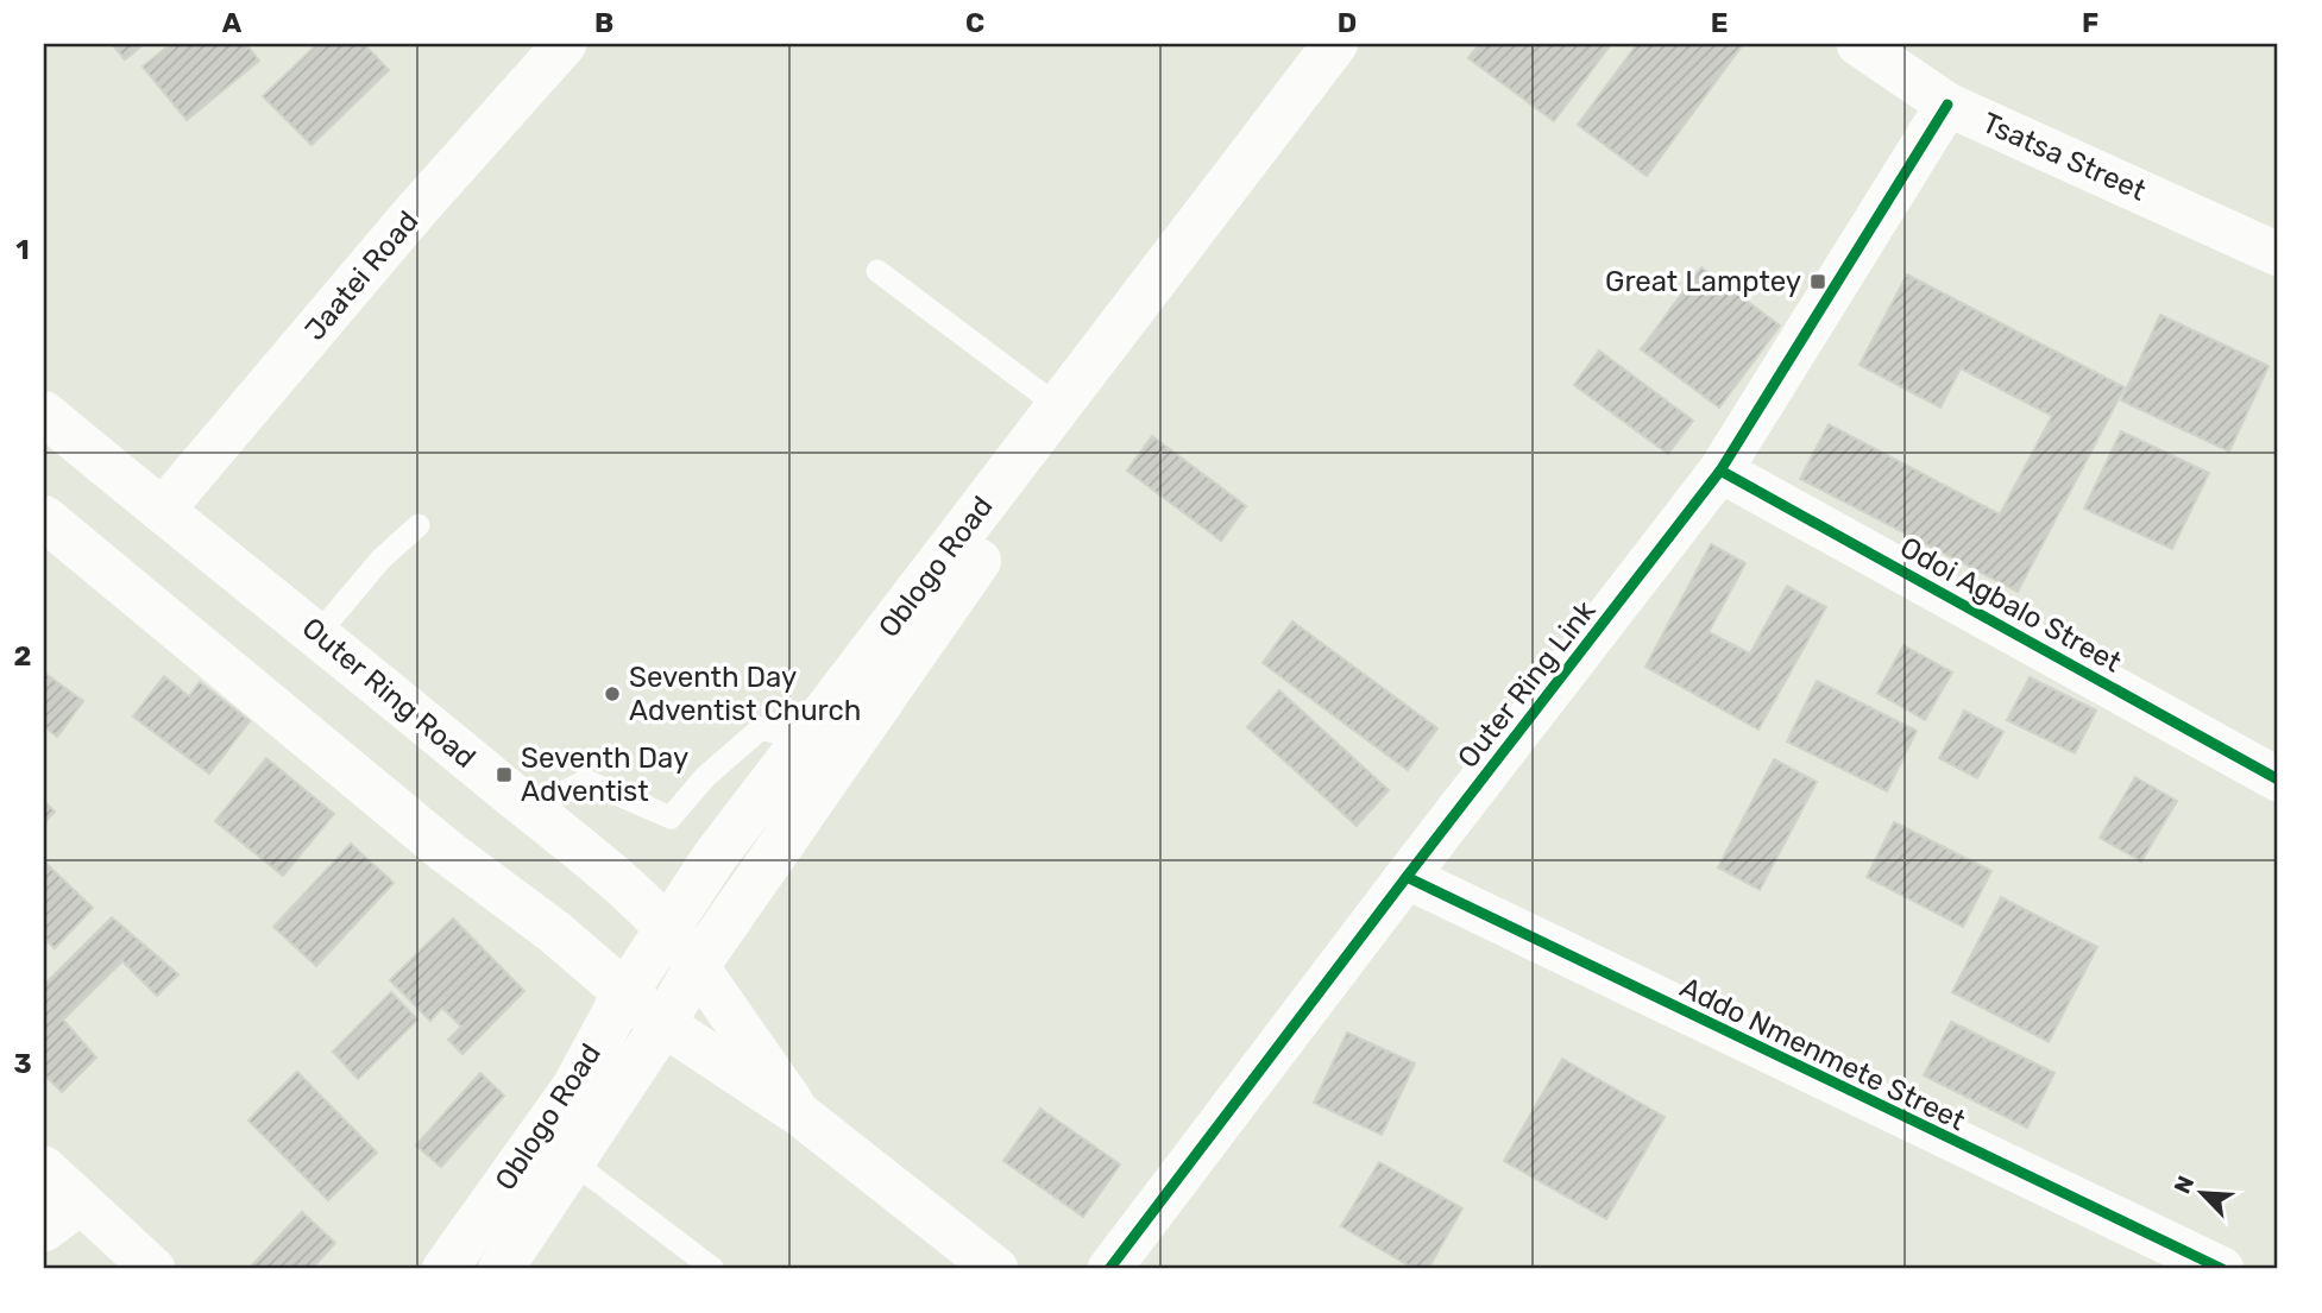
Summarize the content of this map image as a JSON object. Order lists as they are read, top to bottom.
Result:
{
  "streets": {
    "main road": ["Oblogo Road", "Outer Ring Road"],
    "street": [
      "Tsatsa Street",
      "Jaatei Road",
      "Odoi Agbalo Street",
      "Outer Ring Link",
      "Addo Nmenmete Street"
    ]
  },
  "crossings": [
    ["Tsatsa Street", "Outer Ring Link"],
    ["Jaatei Road", "Outer Ring Road"],
    ["Oblogo Road", "Outer Ring Road"],
    ["Odoi Agbalo Street", "Outer Ring Link"],
    ["Outer Ring Link", "Addo Nmenmete Street"]
  ],
  "places": {
    "transit": ["Great Lamptey", "Seventh Day Adventist"],
    "other": ["Seventh Day Adventist Church"]
  },
  "north": "top left",
  "grid": {
    "columns": [
      "A",
      "B",
      "C",
      "D",
      "E",
      "F"
    ],
    "rows": ["1", "2", "3"]
  }
}
